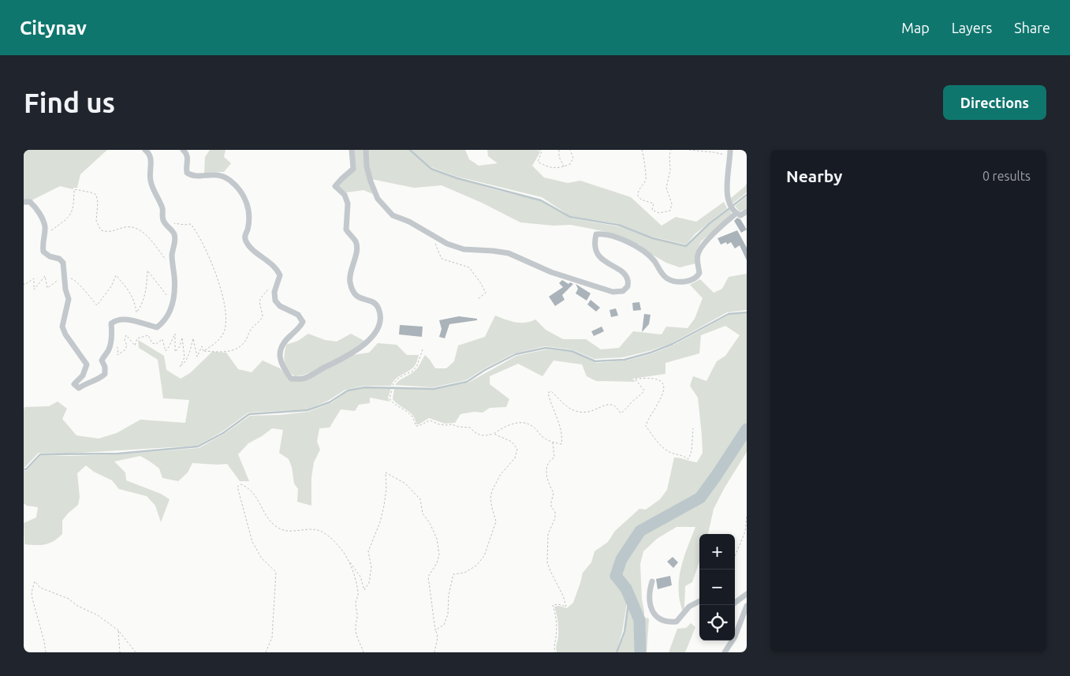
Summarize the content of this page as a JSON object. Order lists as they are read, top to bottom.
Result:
{
  "page": {
    "header": "Citynav",
    "nav": ["Map", "Layers", "Share"],
    "buttons": "Directions",
    "title": "Find us",
    "heading": ["Nearby", "0 results"],
    "map_buttons": ["+", "−"]
  }
}
